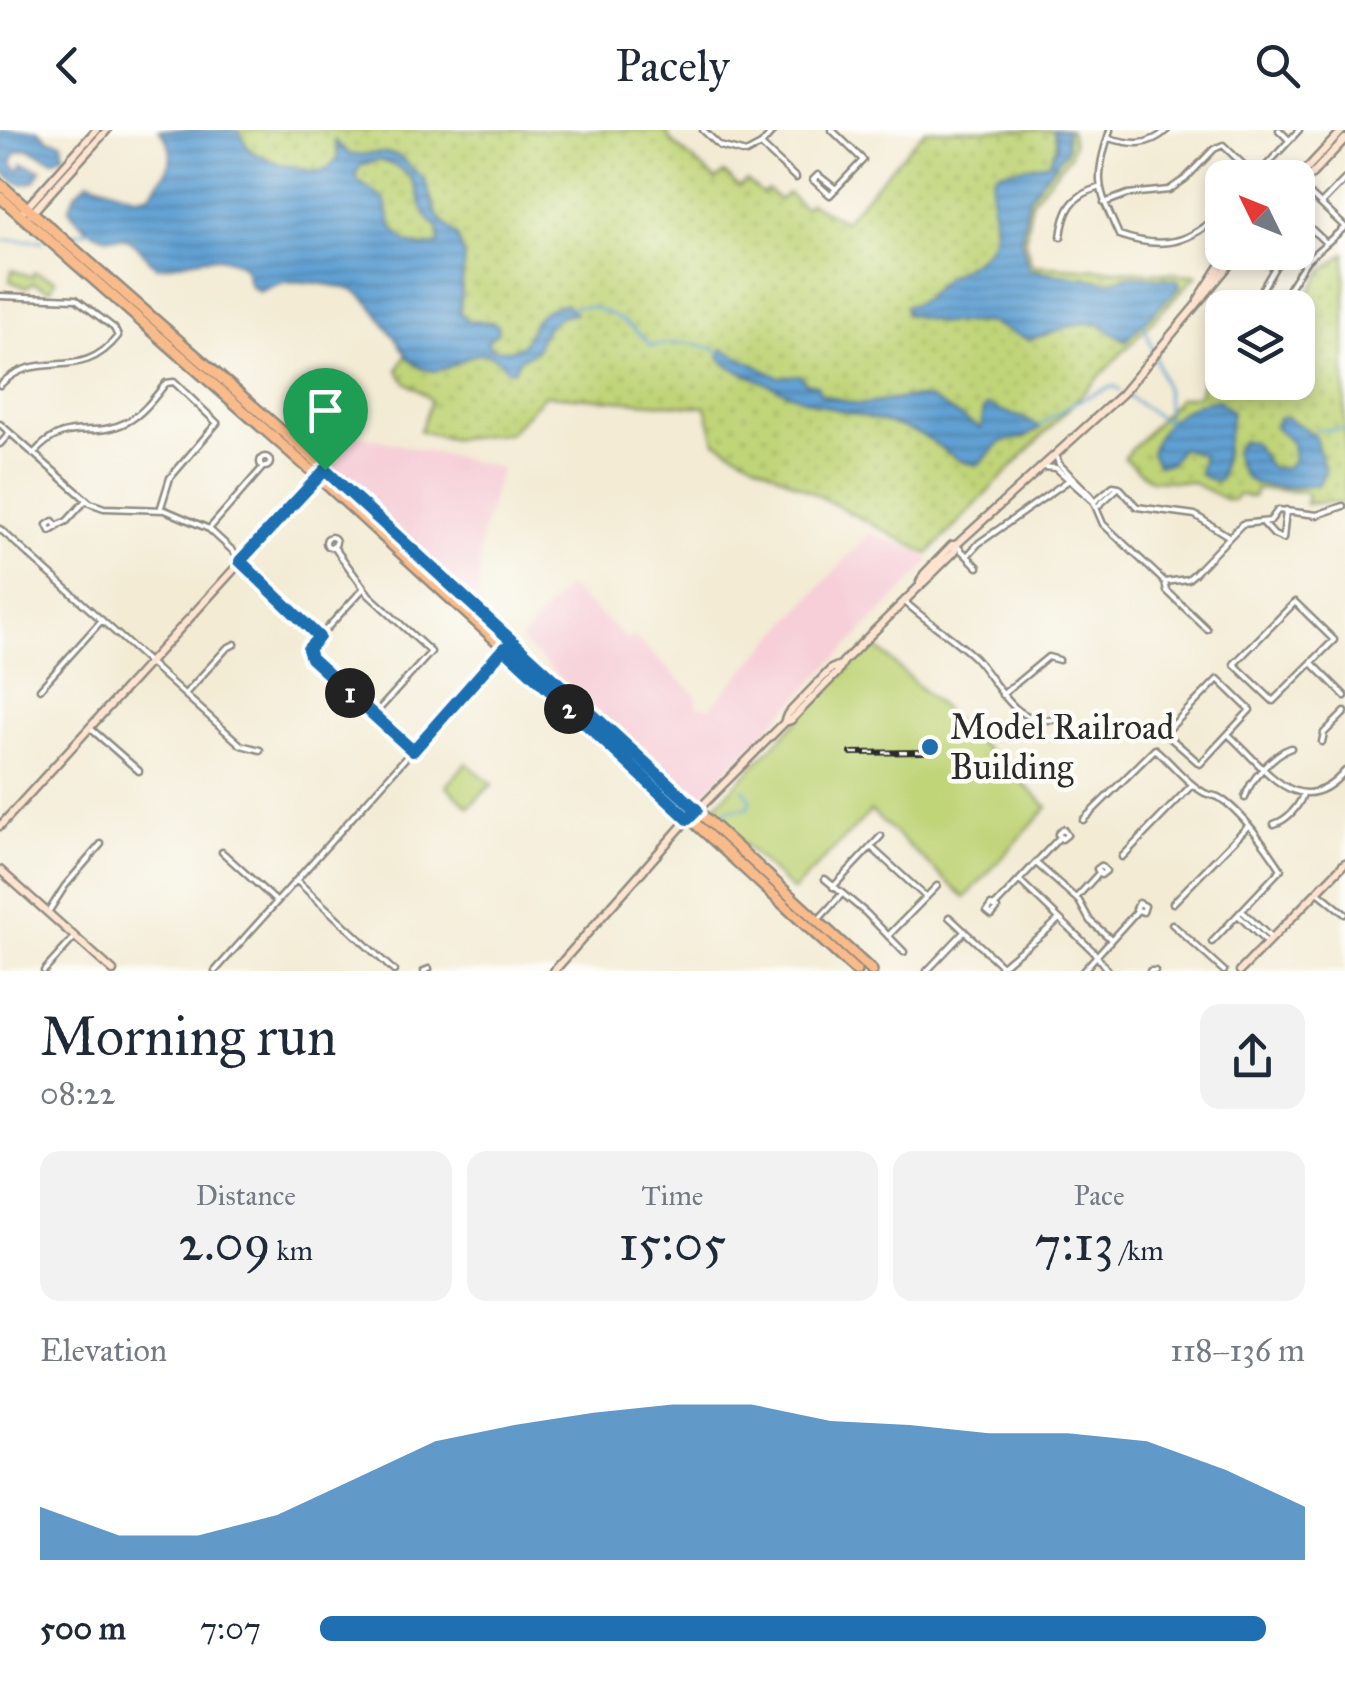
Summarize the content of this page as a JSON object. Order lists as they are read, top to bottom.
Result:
{
  "places": ["Model Railroad Building"],
  "north": "top left",
  "page": {
    "header": "Pacely",
    "pins": ["1", "2"],
    "heading": ["Morning run", "08:22"],
    "stats": [
      ["Distance", "2.09 km"],
      ["Time", "15:05"],
      ["Pace", "7:13 /km"]
    ],
    "chart": ["Elevation", "118–136 m"],
    "list": [
      {
        "name": "500 m",
        "note": "7:07"
      }
    ]
  }
}
